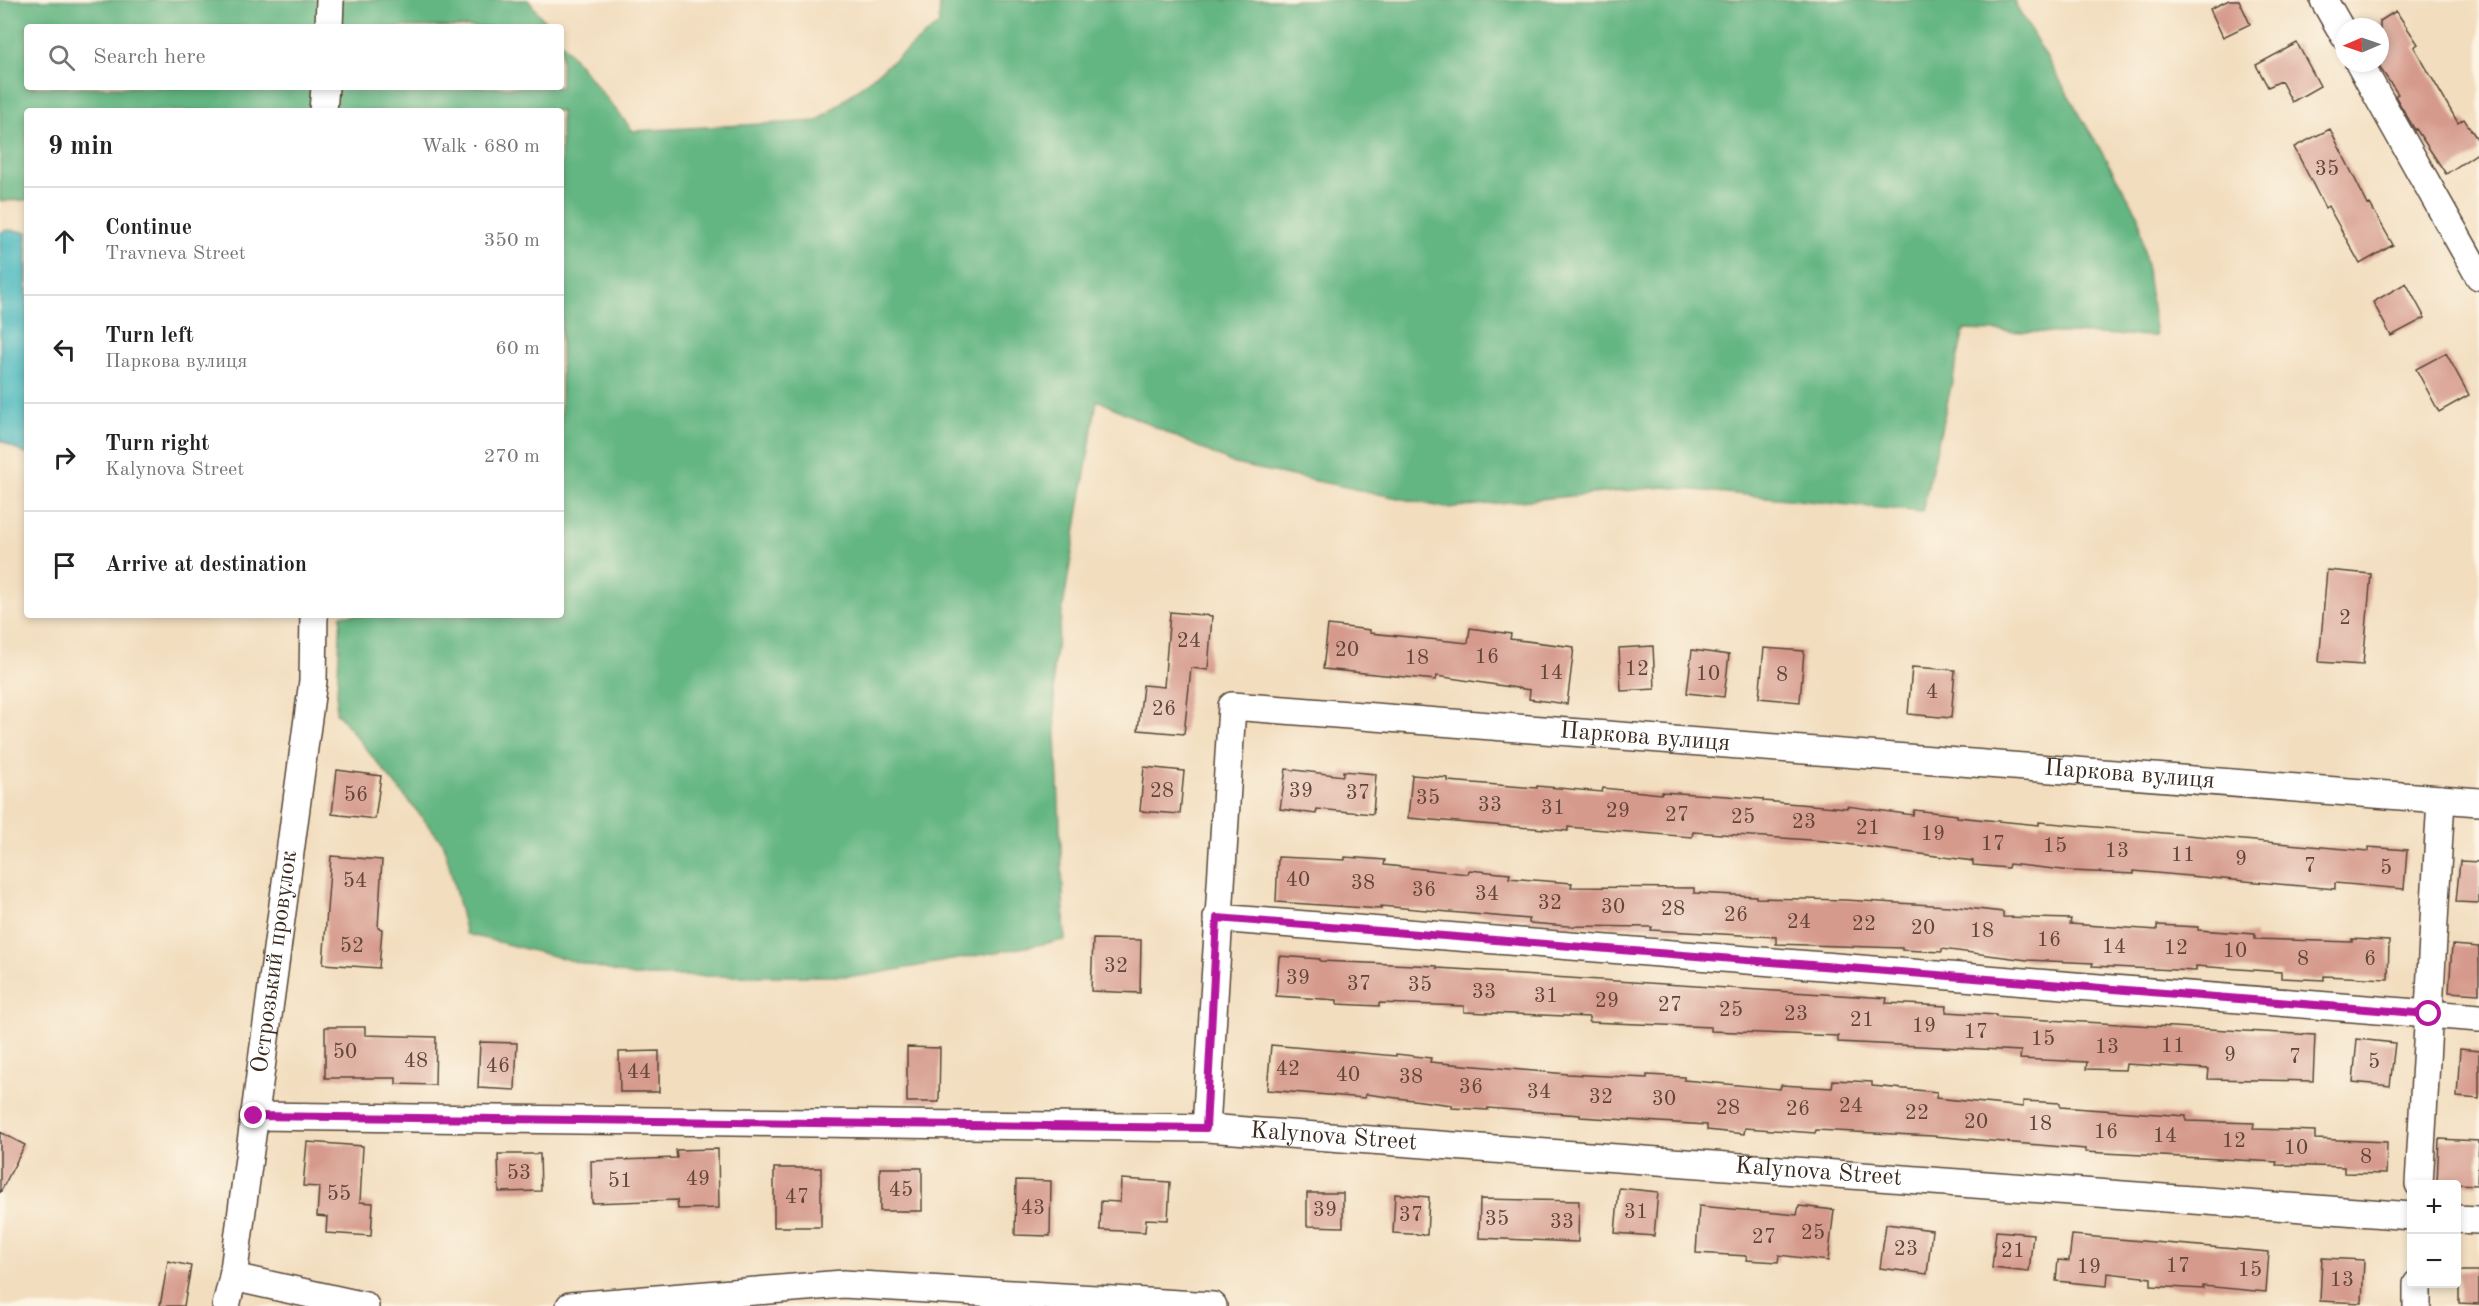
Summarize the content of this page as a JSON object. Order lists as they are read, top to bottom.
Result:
{
  "streets": {
    "street": ["Паркова вулиця", "Острозький провулок", "Kalynova Street"]
  },
  "crossings": [
    ["Паркова вулиця", "Kalynova Street"],
    ["Острозький провулок", "Kalynova Street"]
  ],
  "house_numbers": [
    "35",
    "2",
    "24",
    "20",
    "16",
    "18",
    "12",
    "14",
    "10",
    "8",
    "4",
    "26",
    "28",
    "39",
    "37",
    "56",
    "35",
    "33",
    "31",
    "29",
    "27",
    "25",
    "23",
    "21",
    "19",
    "17",
    "15",
    "13",
    "11",
    "9",
    "7",
    "5",
    "40",
    "54",
    "38",
    "36",
    "34",
    "32",
    "30",
    "28",
    "26",
    "24",
    "22",
    "20",
    "18",
    "16",
    "52",
    "14",
    "12",
    "10",
    "8",
    "6",
    "32",
    "39",
    "37",
    "35",
    "33",
    "31",
    "29",
    "27",
    "25",
    "23",
    "21",
    "19",
    "17",
    "15",
    "11",
    "13",
    "50",
    "9",
    "7",
    "48",
    "5",
    "46",
    "42",
    "44",
    "40",
    "38",
    "36",
    "34",
    "32",
    "30",
    "24",
    "28",
    "26",
    "22",
    "20",
    "18",
    "16",
    "14",
    "12",
    "10",
    "8",
    "53",
    "49",
    "51",
    "45",
    "55",
    "47",
    "43",
    "39",
    "31",
    "37",
    "35",
    "33",
    "25",
    "27",
    "23",
    "21",
    "17",
    "19",
    "15",
    "13"
  ],
  "north": "left",
  "page": {
    "search": "Search here",
    "heading": ["9 min", "Walk · 680 m"],
    "list": [
      ["Continue", "Travneva Street", "350 m"],
      ["Turn left", "Паркова вулиця", "60 m"],
      ["Turn right", "Kalynova Street", "270 m"],
      "Arrive at destination"
    ],
    "map_buttons": ["+", "−"]
  }
}
